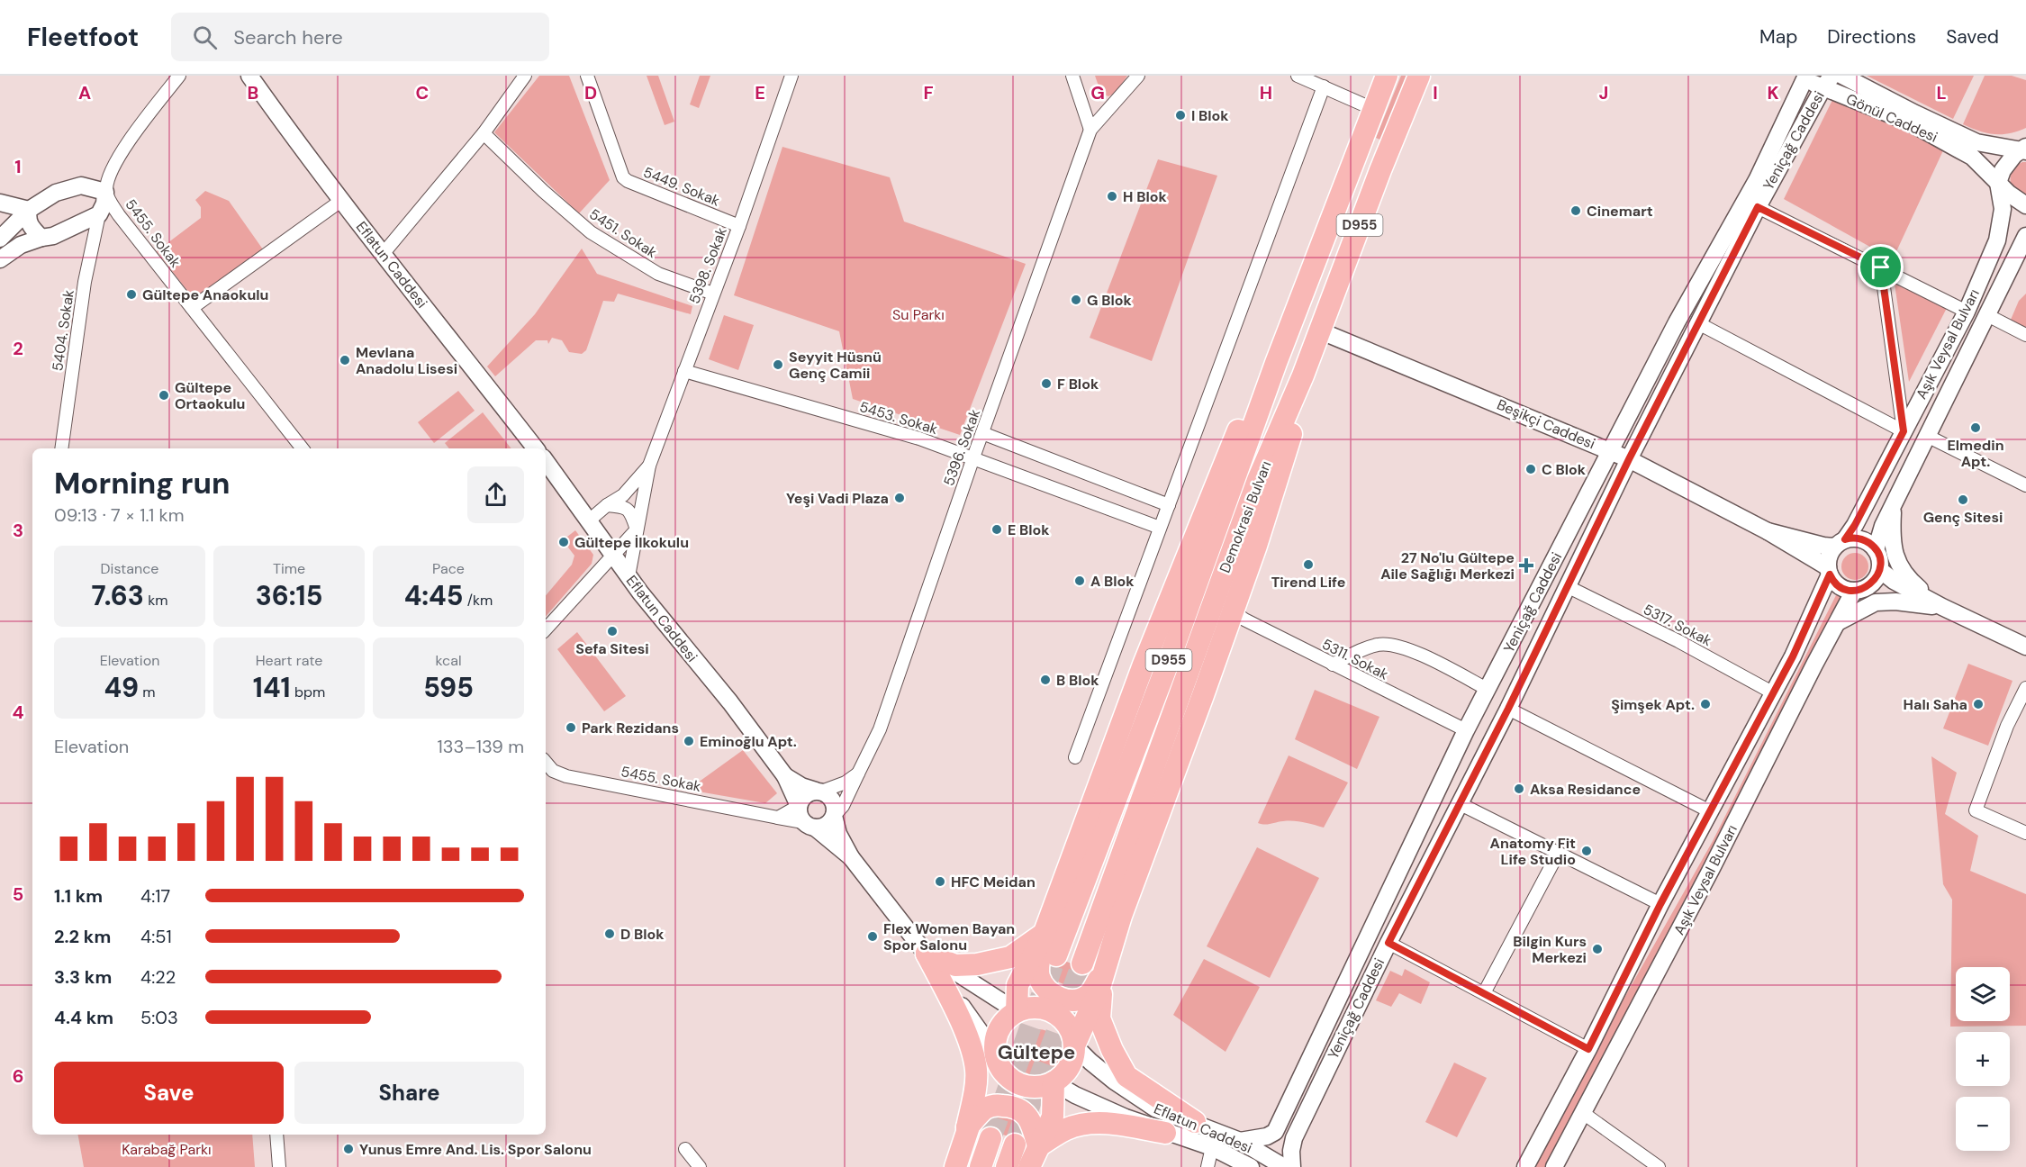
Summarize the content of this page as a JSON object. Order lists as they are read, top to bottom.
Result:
{
  "streets": {
    "highway": ["D955", "Demokrasi Bulvarı"],
    "street": [
      "Gönül Caddesi",
      "Yeniçağ Caddesi",
      "5449. Sokak",
      "5455. Sokak",
      "5451. Sokak",
      "Eflatun Caddesi",
      "5398. Sokak",
      "5404. Sokak",
      "Aşık Veysal Bulvarı",
      "5453. Sokak",
      "Beşikçi Caddesi",
      "5396. Sokak",
      "5317. Sokak",
      "5311. Sokak"
    ]
  },
  "crossings": [
    ["Gönül Caddesi", "Yeniçağ Caddesi"],
    ["Gönül Caddesi", "Aşık Veysal Bulvarı"],
    ["Yeniçağ Caddesi", "Eflatun Caddesi"],
    ["Yeniçağ Caddesi", "Beşikçi Caddesi"],
    ["Yeniçağ Caddesi", "5317. Sokak"],
    ["Yeniçağ Caddesi", "5311. Sokak"],
    ["5449. Sokak", "5398. Sokak"],
    ["5455. Sokak", "5396. Sokak"],
    ["5451. Sokak", "5398. Sokak"],
    ["Eflatun Caddesi", "5398. Sokak"],
    ["5398. Sokak", "5453. Sokak"],
    ["Aşık Veysal Bulvarı", "Beşikçi Caddesi"],
    ["Aşık Veysal Bulvarı", "5317. Sokak"],
    ["5453. Sokak", "5396. Sokak"],
    ["Beşikçi Caddesi", "Demokrasi Bulvarı"]
  ],
  "districts": ["Gültepe"],
  "parks": ["Su Parkı", "Karabağ Parkı"],
  "places": {
    "other": [
      "I Blok",
      "H Blok",
      "Cinemart",
      "Gültepe Anaokulu",
      "G Blok",
      "Mevlana Anadolu Lisesi",
      "Seyyit Hüsnü Genç Camii",
      "F Blok",
      "Gültepe Ortaokulu",
      "Elmedin Apt.",
      "C Blok",
      "Yeşi Vadi Plaza",
      "Genç Sitesi",
      "E Blok",
      "Gültepe İlkokulu",
      "Tirend Life",
      "A Blok",
      "Sefa Sitesi",
      "B Blok",
      "Şimşek Apt.",
      "Halı Saha",
      "Park Rezidans",
      "Eminoğlu Apt.",
      "Aksa Residance",
      "Anatomy Fit Life Studio",
      "HFC Meidan",
      "D Blok",
      "Flex Women Bayan Spor Salonu",
      "Bilgin Kurs Merkezi",
      "Yunus Emre And. Lis. Spor Salonu"
    ],
    "health": ["27 No'lu Gültepe Aile Sağlığı Merkezi"]
  },
  "page": {
    "header": "Fleetfoot",
    "search": "Search here",
    "nav": ["Map", "Directions", "Saved"],
    "heading": ["Morning run", "09:13 · 7 × 1.1 km"],
    "stats": [
      ["Distance", "7.63 km"],
      ["Time", "36:15"],
      ["Pace", "4:45 /km"],
      ["Elevation", "49 m"],
      ["Heart rate", "141 bpm"],
      ["kcal", "595"]
    ],
    "chart": ["Elevation", "133–139 m"],
    "list": [
      {
        "name": "1.1 km",
        "note": "4:17"
      },
      {
        "name": "2.2 km",
        "note": "4:51"
      },
      {
        "name": "3.3 km",
        "note": "4:22"
      },
      {
        "name": "4.4 km",
        "note": "5:03"
      }
    ],
    "map_buttons": ["+", "−"],
    "buttons": ["Save", "Share"]
  },
  "grid": {
    "columns": [
      "A",
      "B",
      "C",
      "D",
      "E",
      "F",
      "G",
      "H",
      "I",
      "J",
      "K",
      "L"
    ],
    "rows": [
      "1",
      "2",
      "3",
      "4",
      "5",
      "6"
    ]
  }
}
